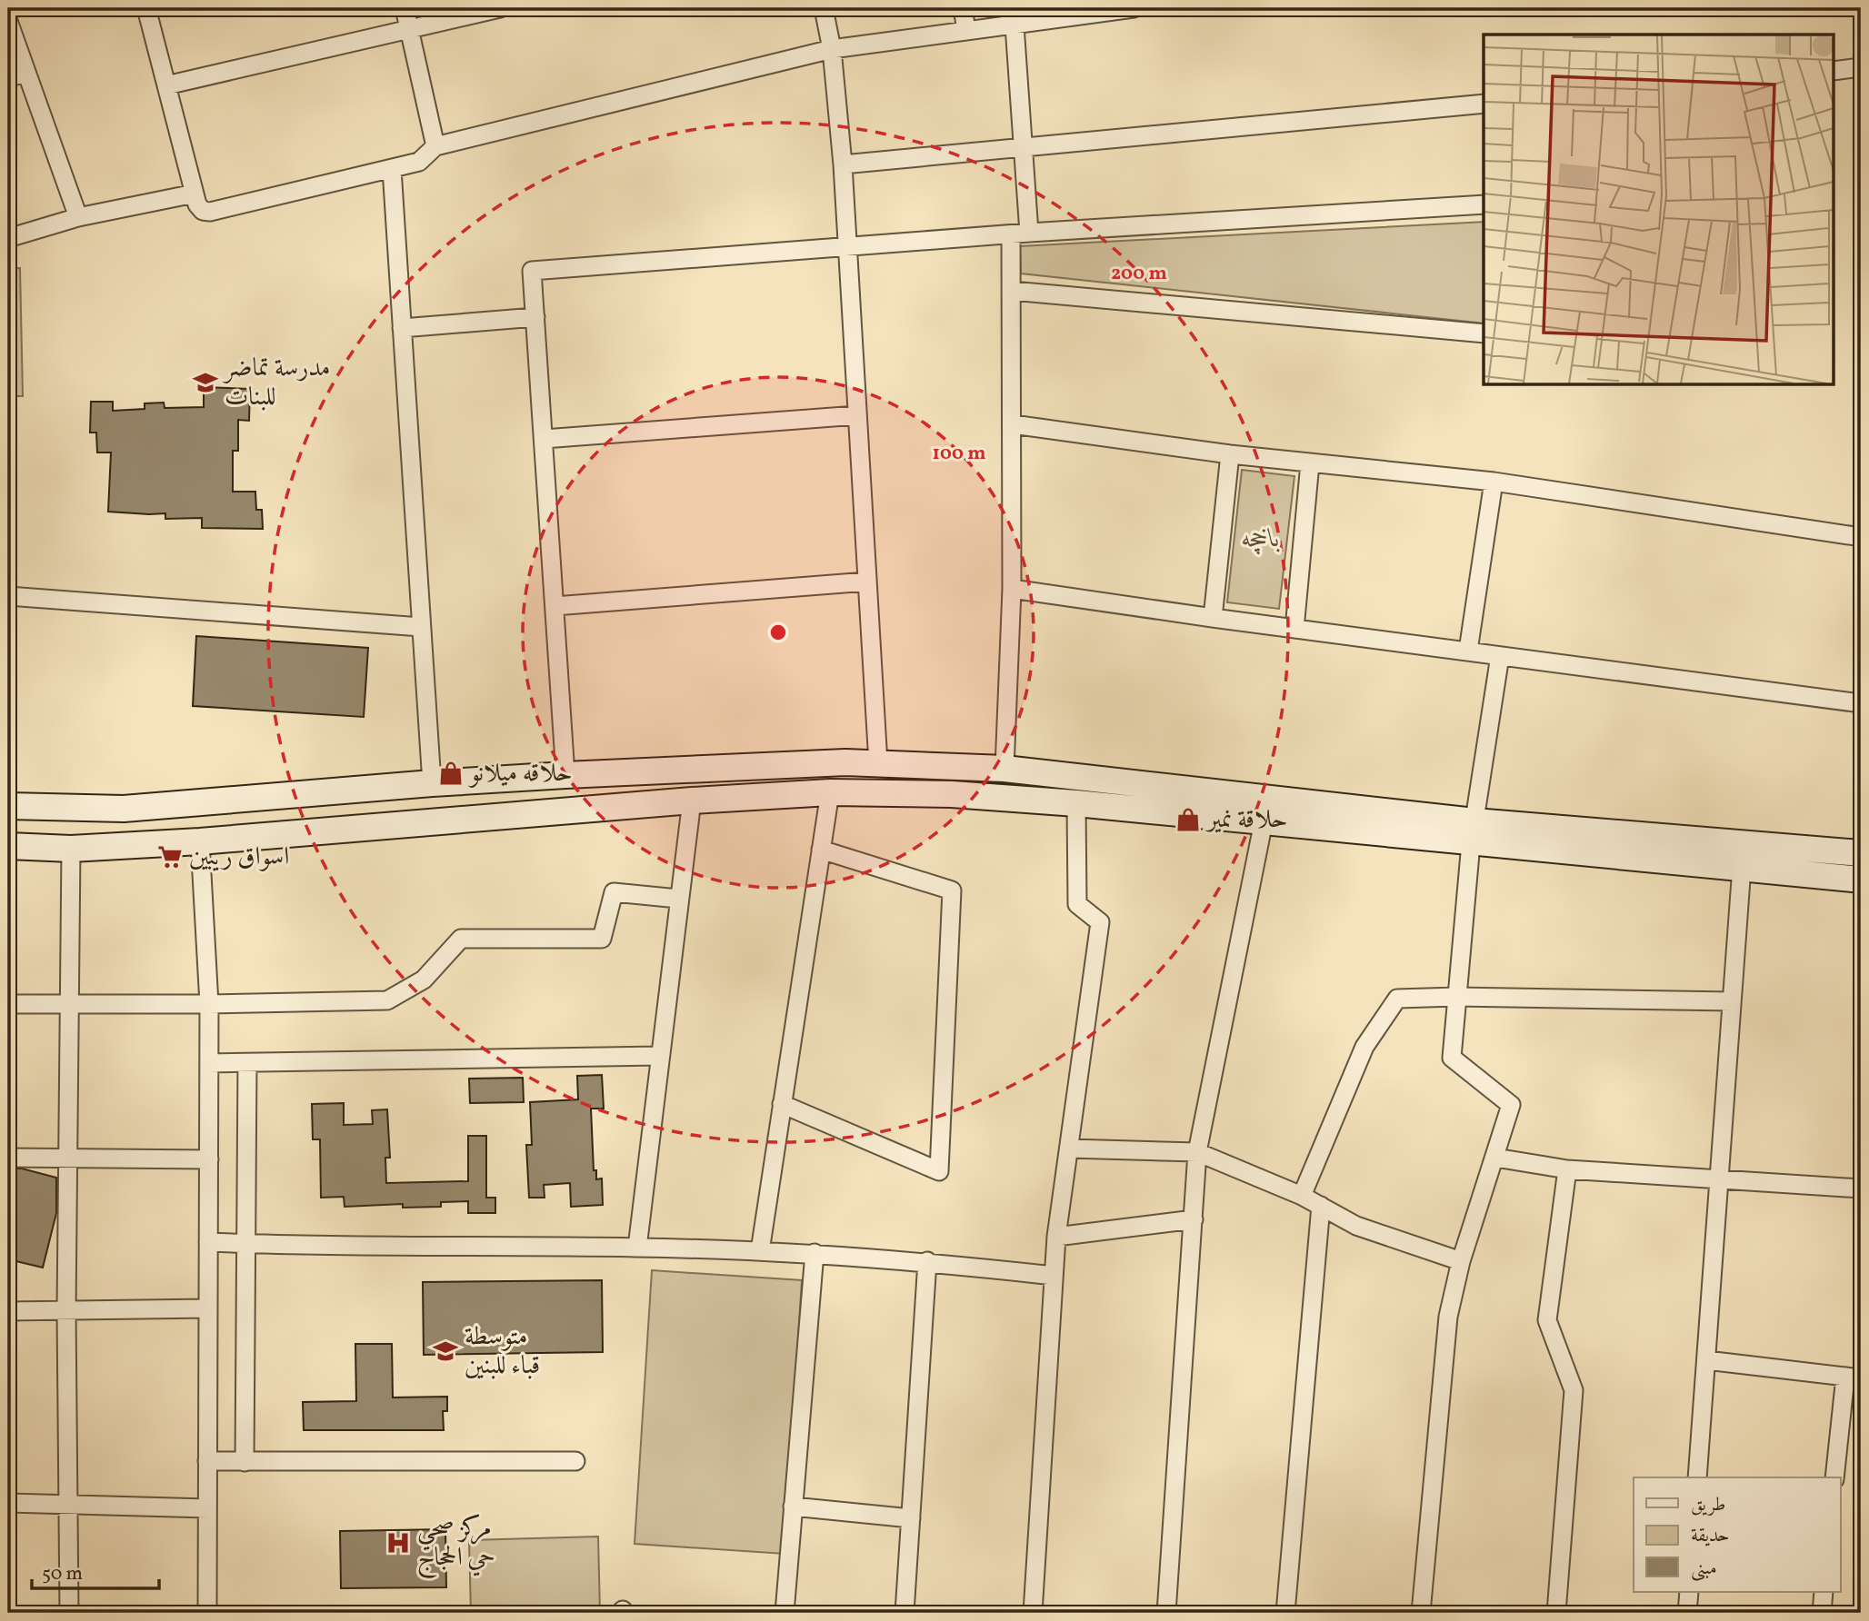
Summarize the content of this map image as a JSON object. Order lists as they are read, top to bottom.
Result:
{
  "parks": ["باخچە"],
  "places": {
    "school or university": ["مدرسة تماضر للبنات", "متوسطة قباء للبنين"],
    "shop": ["حلاقه ميلانو", "حلاقة نمير"],
    "supermarket": ["اسواق ريبين"],
    "hospital": ["مركز صحي حي الحجاج"]
  },
  "legend": ["طريق", "حديقة", "مبنى"],
  "scale_bar": "50 m",
  "rings": ["200 m", "100 m"]
}
